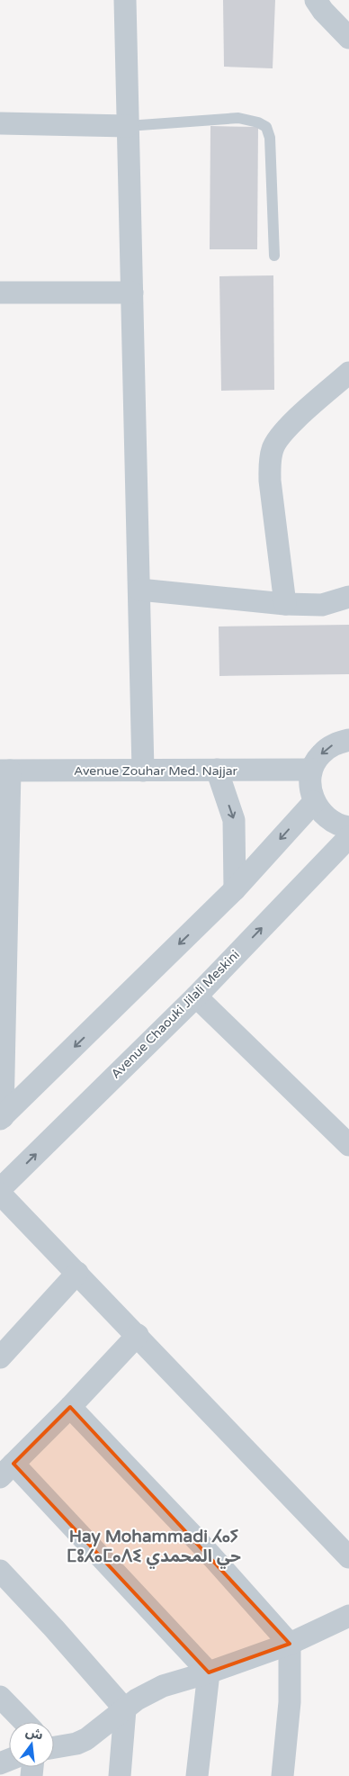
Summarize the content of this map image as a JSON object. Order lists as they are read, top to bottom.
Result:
{
  "streets": {
    "street": ["Avenue Zouhar Med. Najjar", "Avenue Chaouki Jilali Meskini"]
  },
  "districts": ["Hay Mohammadi ⵃⴰⵢ ⵎⵓⵃⴰⵎⴰⴷⵉ حي المحمدي"],
  "north": "top"
}
